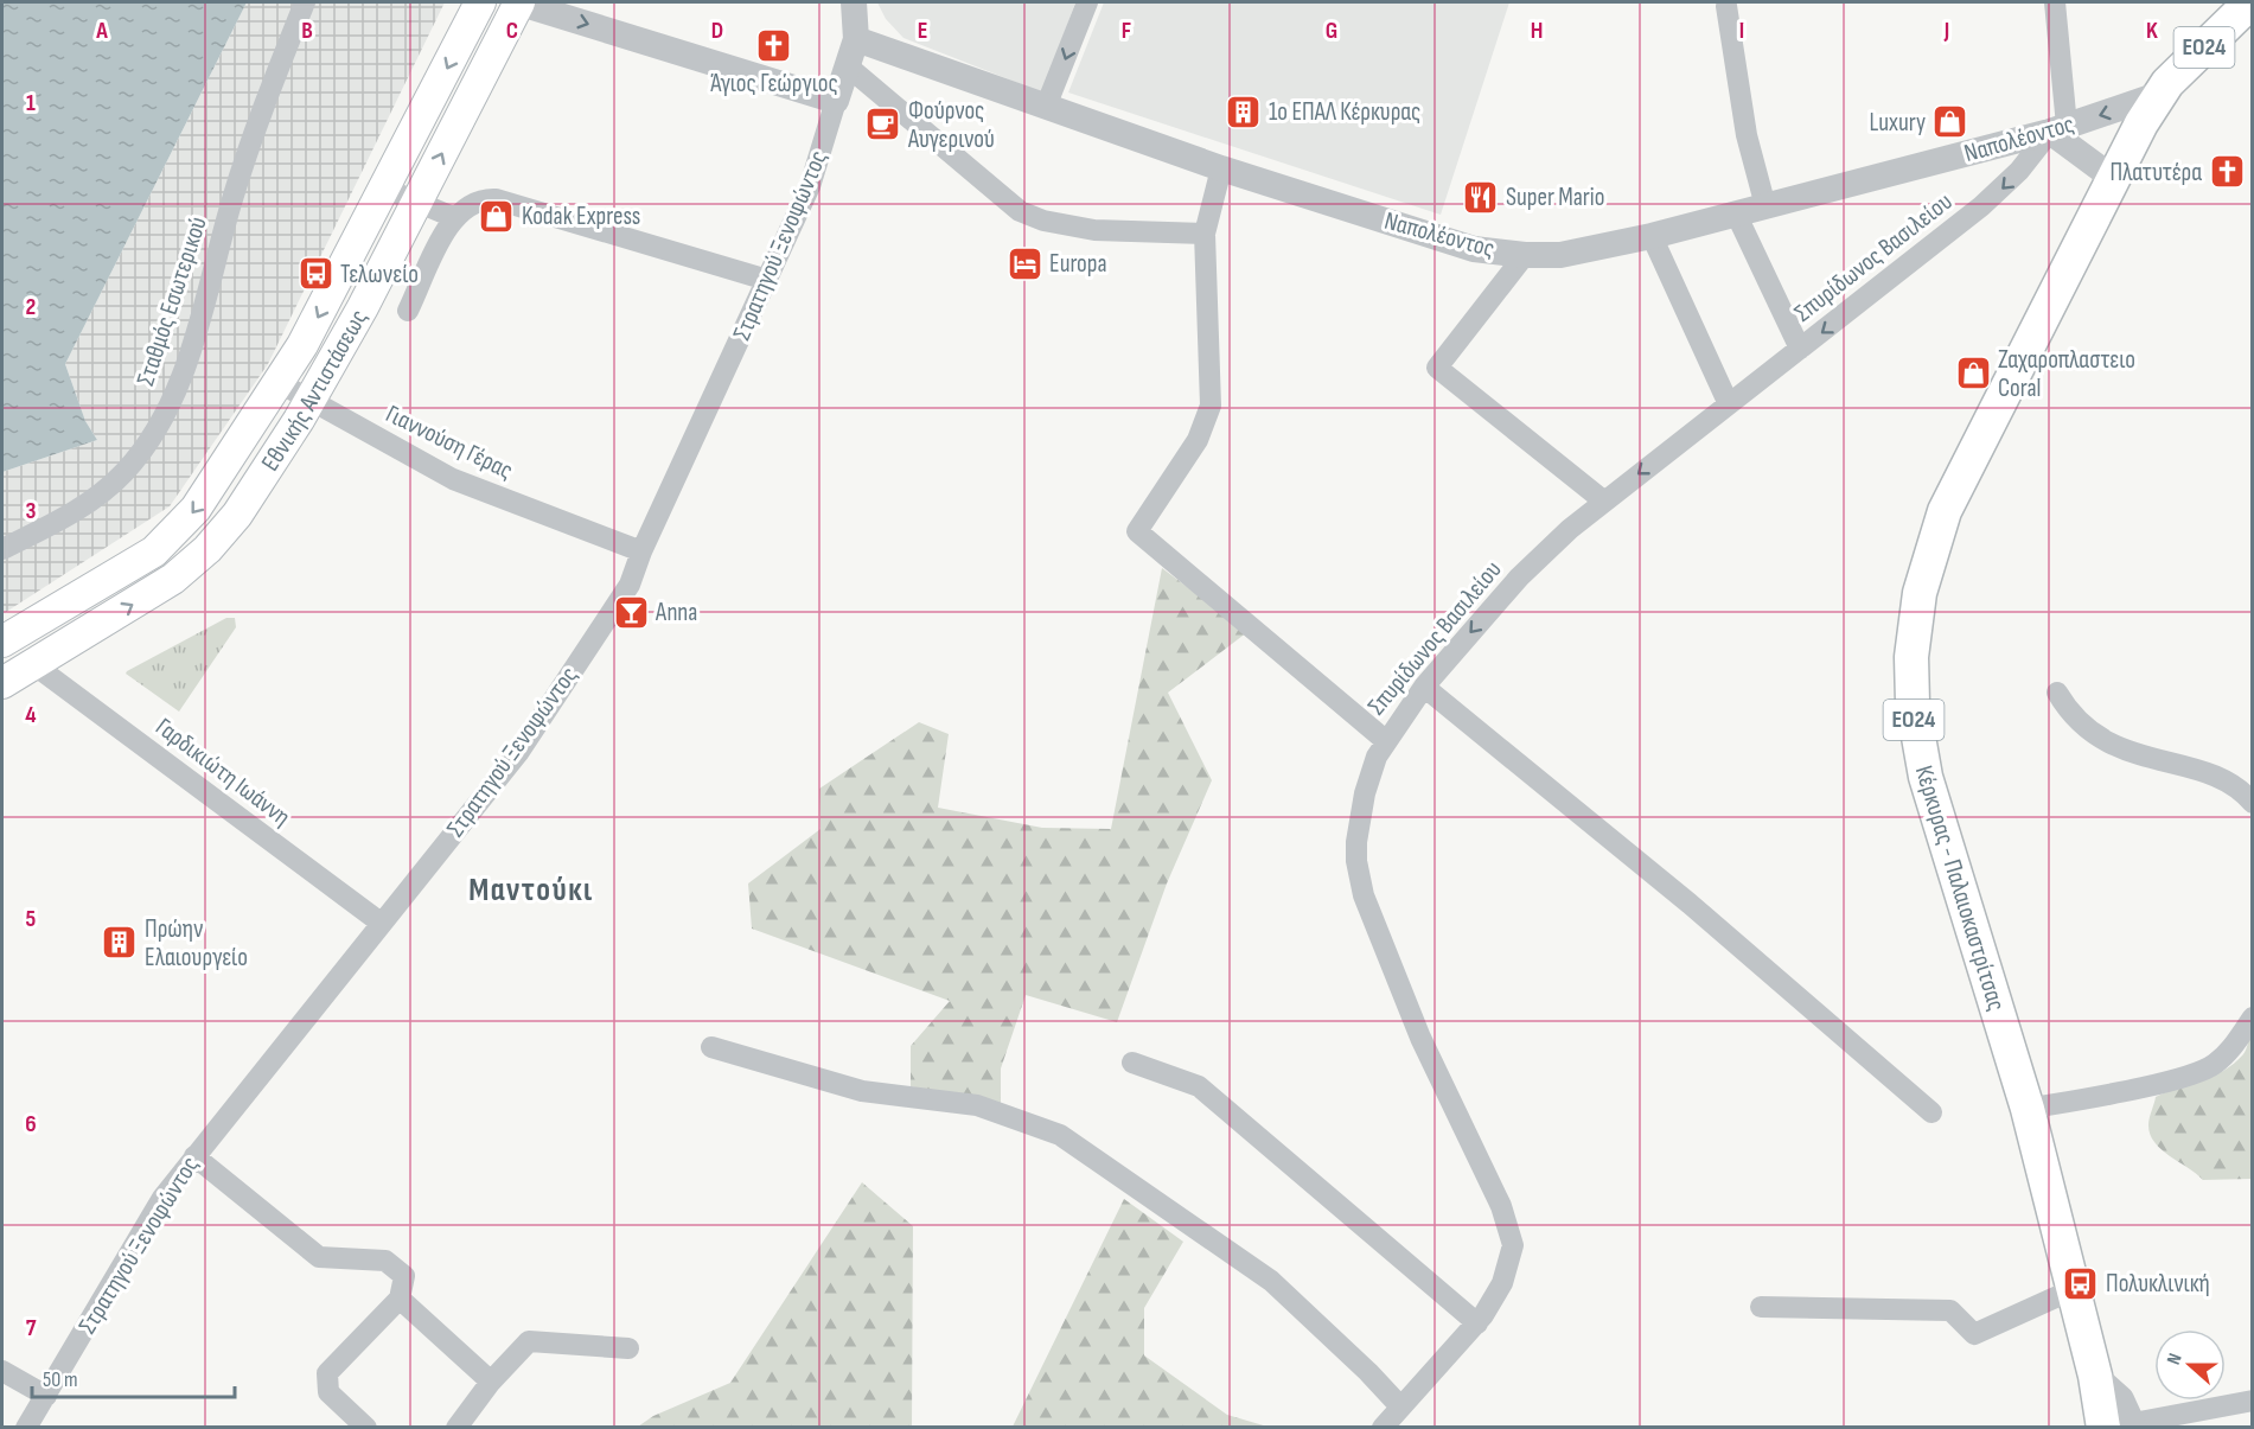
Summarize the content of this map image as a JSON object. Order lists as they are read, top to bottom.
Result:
{
  "streets": {
    "main road": ["ΕΟ24", "Εθνικής Αντιστάσεως", "Κέρκυρας - Παλαιοκαστρίτσας"],
    "street": [
      "Ναπολέοντος",
      "Στρατηγού Ξενοφώντος",
      "Σπυρίδωνος Βασιλείου",
      "Σταθμός Εσωτερικού",
      "Γιαννούση Γέρας",
      "Γαρδικιώτη Ιωάννη"
    ]
  },
  "crossings": [
    ["ΕΟ24", "Ναπολέοντος"],
    ["ΕΟ24", "Κέρκυρας - Παλαιοκαστρίτσας"],
    ["Ναπολέοντος", "Στρατηγού Ξενοφώντος"],
    ["Ναπολέοντος", "Σπυρίδωνος Βασιλείου"],
    ["Ναπολέοντος", "Κέρκυρας - Παλαιοκαστρίτσας"],
    ["Στρατηγού Ξενοφώντος", "Γιαννούση Γέρας"],
    ["Στρατηγού Ξενοφώντος", "Γαρδικιώτη Ιωάννη"],
    ["Εθνικής Αντιστάσεως", "Γιαννούση Γέρας"],
    ["Εθνικής Αντιστάσεως", "Γαρδικιώτη Ιωάννη"]
  ],
  "one_way": ["Σπυρίδωνος Βασιλείου"],
  "districts": ["Μαντούκι"],
  "places": {
    "church": ["Άγιος Γεώργιος", "Πλατυτέρα"],
    "building": ["1ο ΕΠΑΛ Κέρκυρας", "Πρώην Ελαιουργείο"],
    "shop": ["Luxury", "Kodak Express", "Ζαχαροπλαστειο Coral"],
    "cafe": ["Φούρνος Αυγερινού"],
    "restaurant": ["Super Mario"],
    "hotel": ["Europa"],
    "bus stop": ["Τελωνείο", "Πολυκλινική"],
    "bar": ["Anna"]
  },
  "scale_bar": "50 m",
  "north": "left",
  "grid": {
    "columns": [
      "A",
      "B",
      "C",
      "D",
      "E",
      "F",
      "G",
      "H",
      "I",
      "J",
      "K"
    ],
    "rows": [
      "1",
      "2",
      "3",
      "4",
      "5",
      "6",
      "7"
    ]
  }
}
